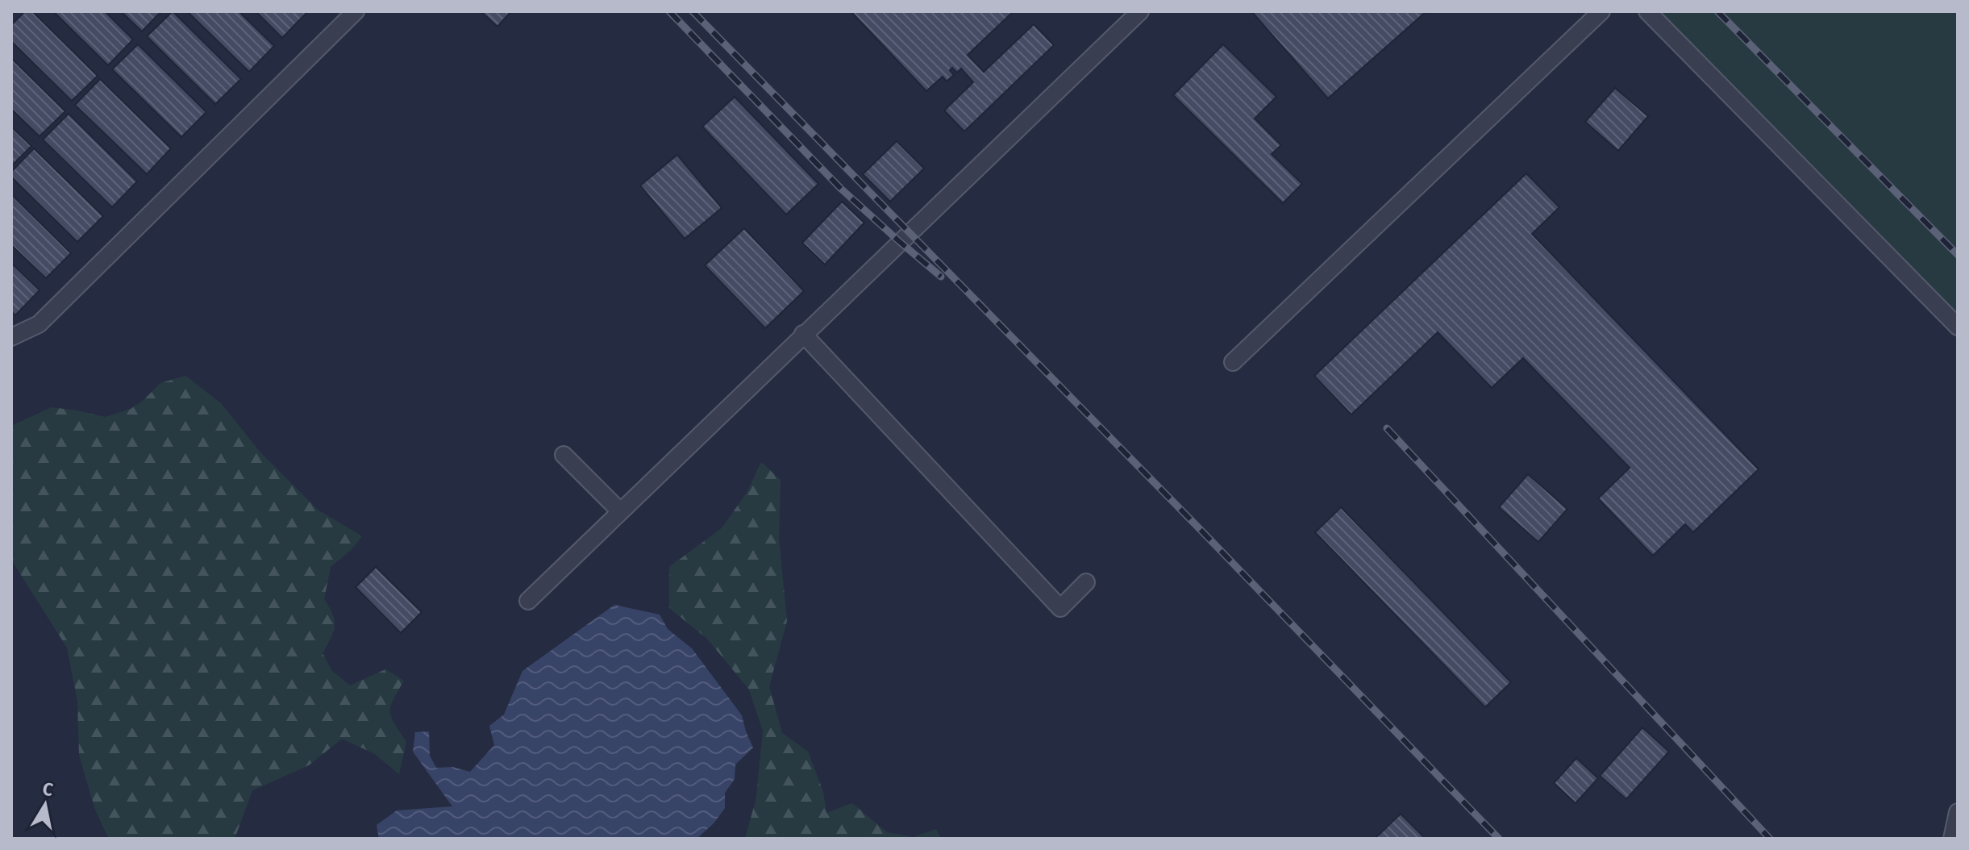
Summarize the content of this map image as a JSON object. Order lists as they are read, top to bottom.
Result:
{
  "north": "top"
}
